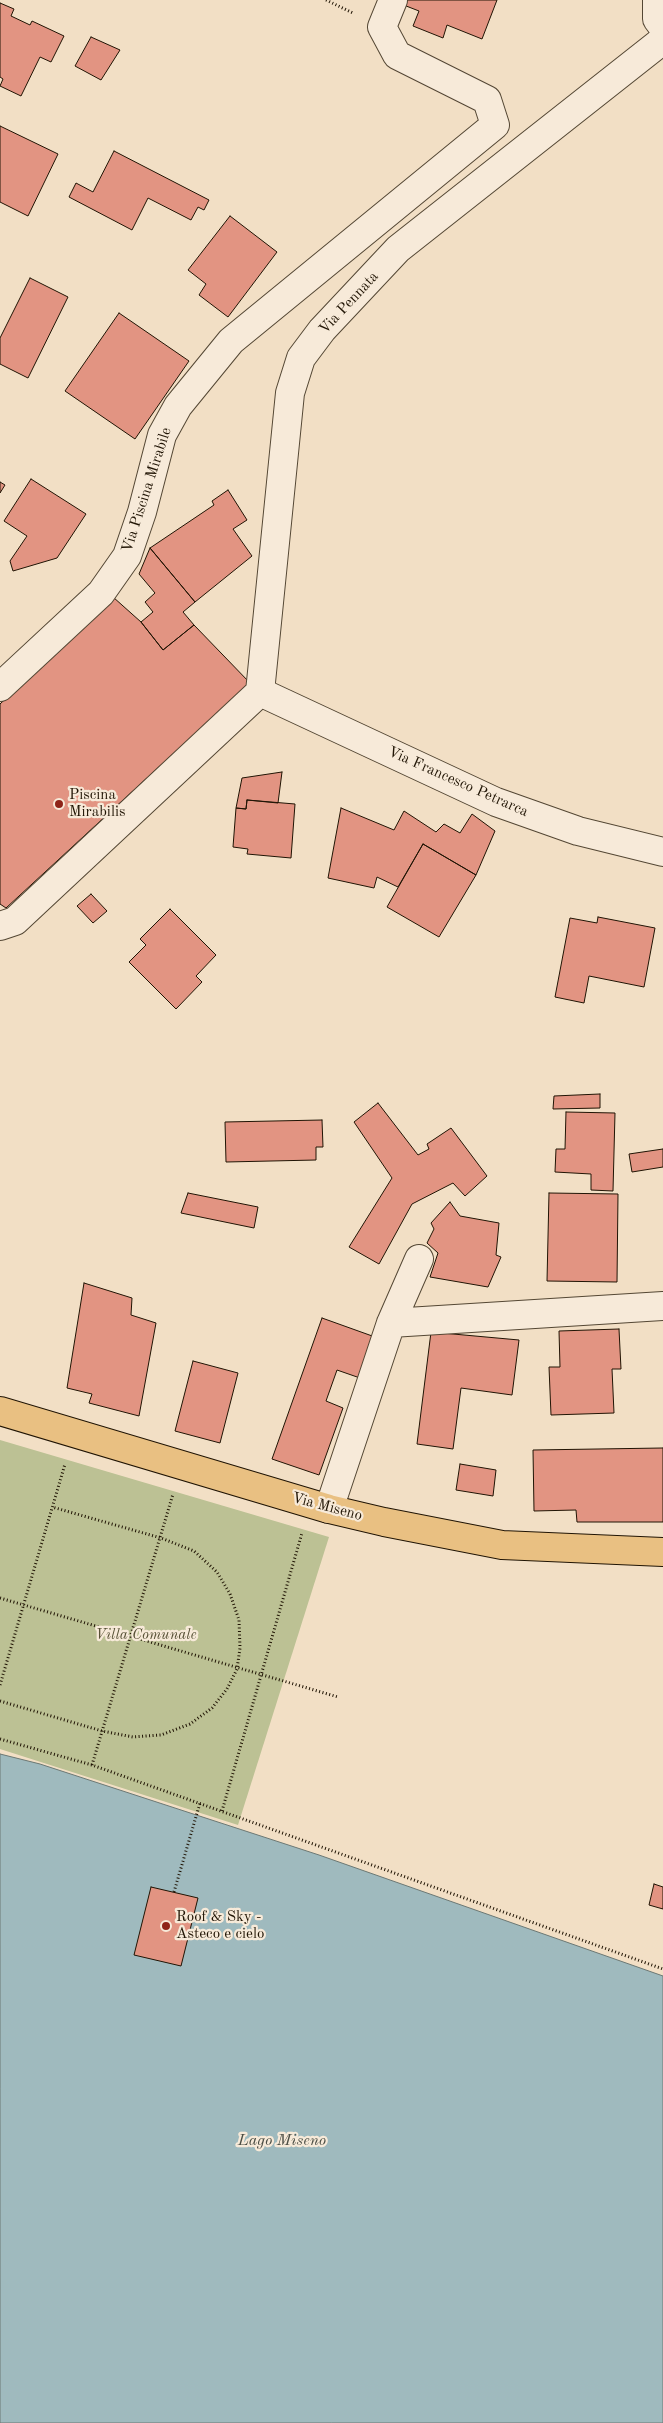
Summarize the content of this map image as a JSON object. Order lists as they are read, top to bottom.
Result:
{
  "streets": {
    "main road": ["Via Miseno"],
    "street": ["Via Pennata", "Via Piscina Mirabile", "Via Francesco Petrarca"]
  },
  "crossings": [
    ["Via Pennata", "Via Francesco Petrarca"]
  ],
  "water": ["Lago Miseno"],
  "parks": ["Villa Comunale"],
  "places": ["Piscina Mirabilis", "Roof & Sky - Asteco e cielo"]
}
